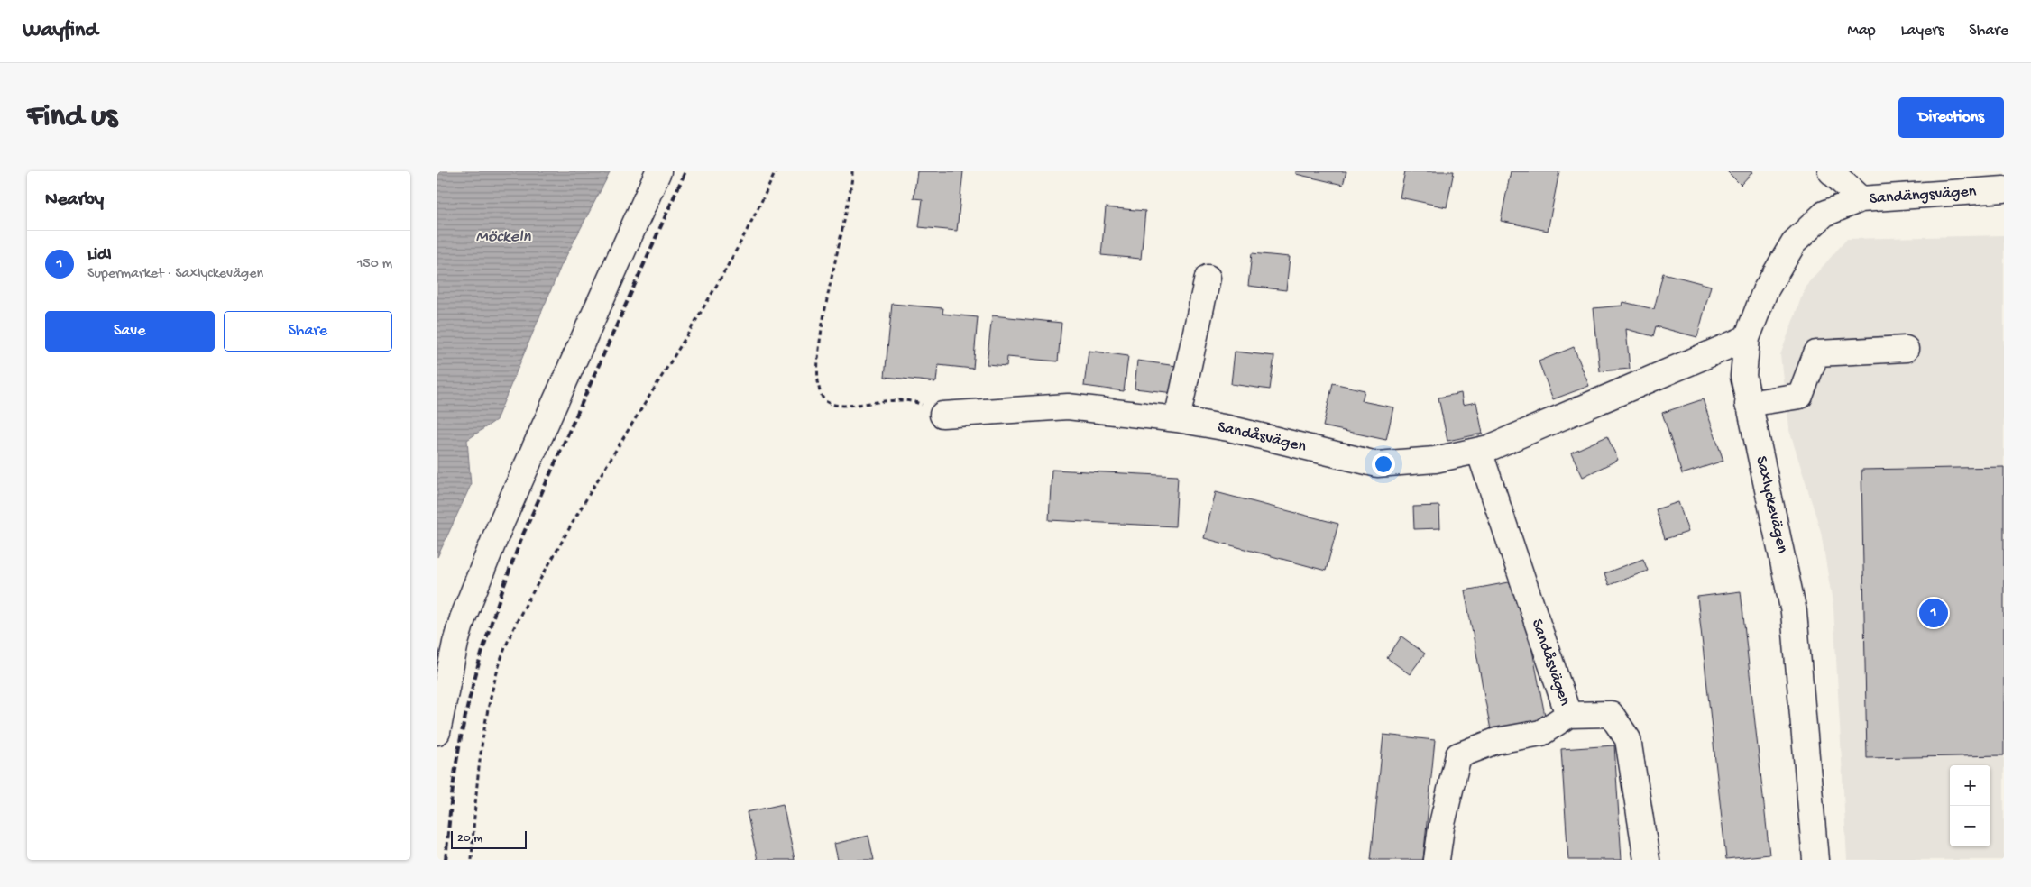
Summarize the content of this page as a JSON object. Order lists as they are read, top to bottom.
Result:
{
  "streets": {
    "street": ["Sandängsvägen", "Sandåsvägen", "Saxlyckevägen"]
  },
  "crossings": [
    ["Sandängsvägen", "Saxlyckevägen"],
    ["Sandåsvägen", "Saxlyckevägen"]
  ],
  "water": ["Möckeln"],
  "scale_bar": "20 m",
  "page": {
    "header": "Wayfind",
    "nav": ["Map", "Layers", "Share"],
    "buttons": [
      "Directions",
      ["Save", "Share"]
    ],
    "title": "Find us",
    "heading": "Nearby",
    "list": [
      {
        "mark": "1",
        "name": "Lidl",
        "note": "Supermarket · Saxlyckevägen",
        "value": "150 m"
      }
    ],
    "pins": "1",
    "map_buttons": ["+", "−"],
    "scale": "20 m"
  }
}
